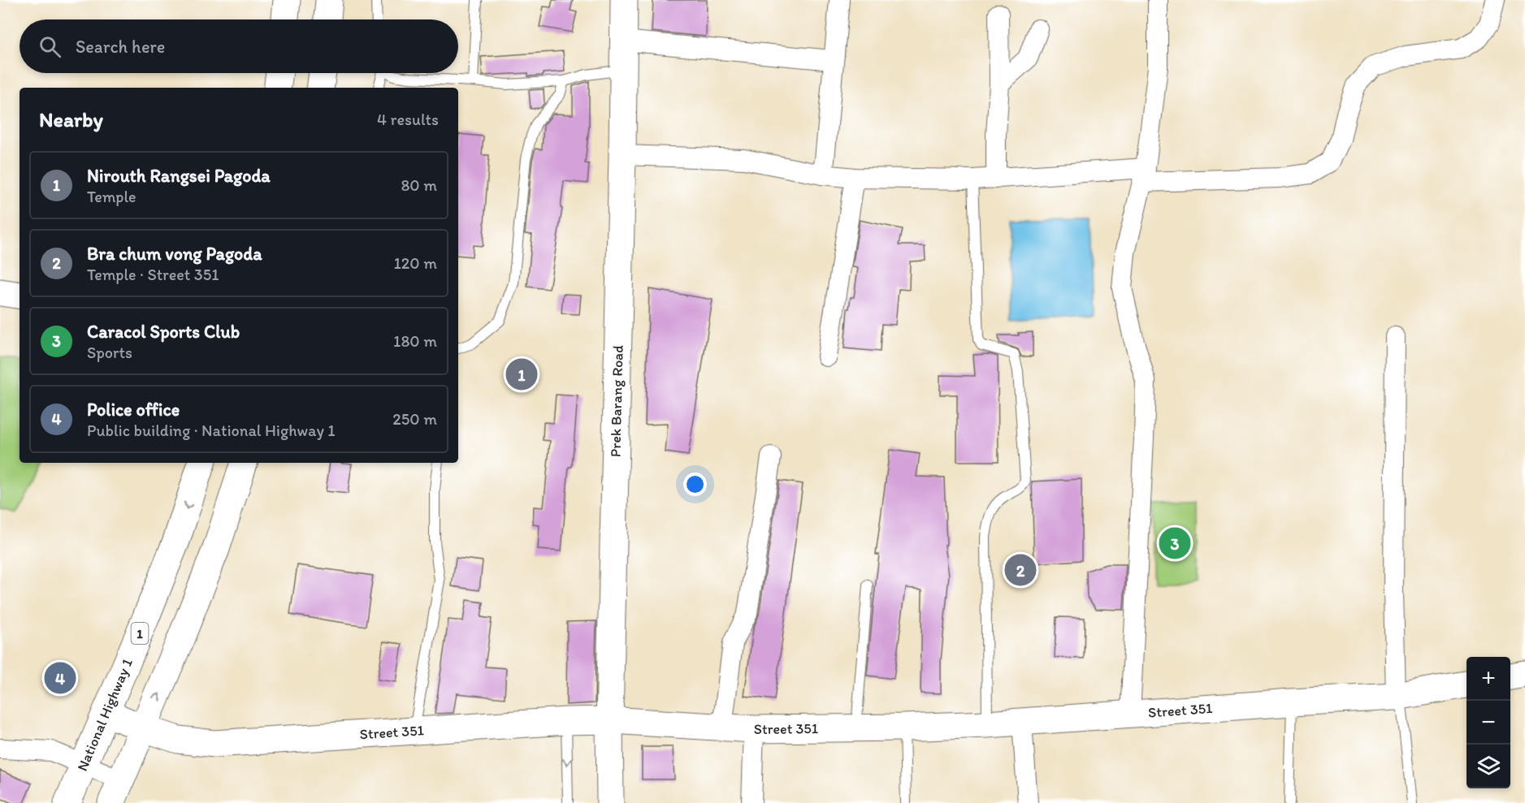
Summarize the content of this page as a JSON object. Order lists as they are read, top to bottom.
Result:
{
  "streets": {
    "main road": [
      "Prek Barang Road",
      "1",
      "Street 351",
      "National Highway 1"
    ]
  },
  "crossings": [
    ["Prek Barang Road", "Street 351"],
    ["Street 351", "National Highway 1"]
  ],
  "page": {
    "search": "Search here",
    "heading": ["Nearby", "4 results"],
    "list": [
      {
        "mark": "1",
        "name": "Nirouth Rangsei Pagoda",
        "note": "Temple",
        "value": "80 m"
      },
      {
        "mark": "2",
        "name": "Bra chum vong Pagoda",
        "note": "Temple · Street 351",
        "value": "120 m"
      },
      {
        "mark": "3",
        "name": "Caracol Sports Club",
        "note": "Sports",
        "value": "180 m"
      },
      {
        "mark": "4",
        "name": "Police office",
        "note": "Public building · National Highway 1",
        "value": "250 m"
      }
    ],
    "pins": [
      "1",
      "3",
      "2",
      "4"
    ],
    "map_buttons": ["+", "−"]
  }
}
